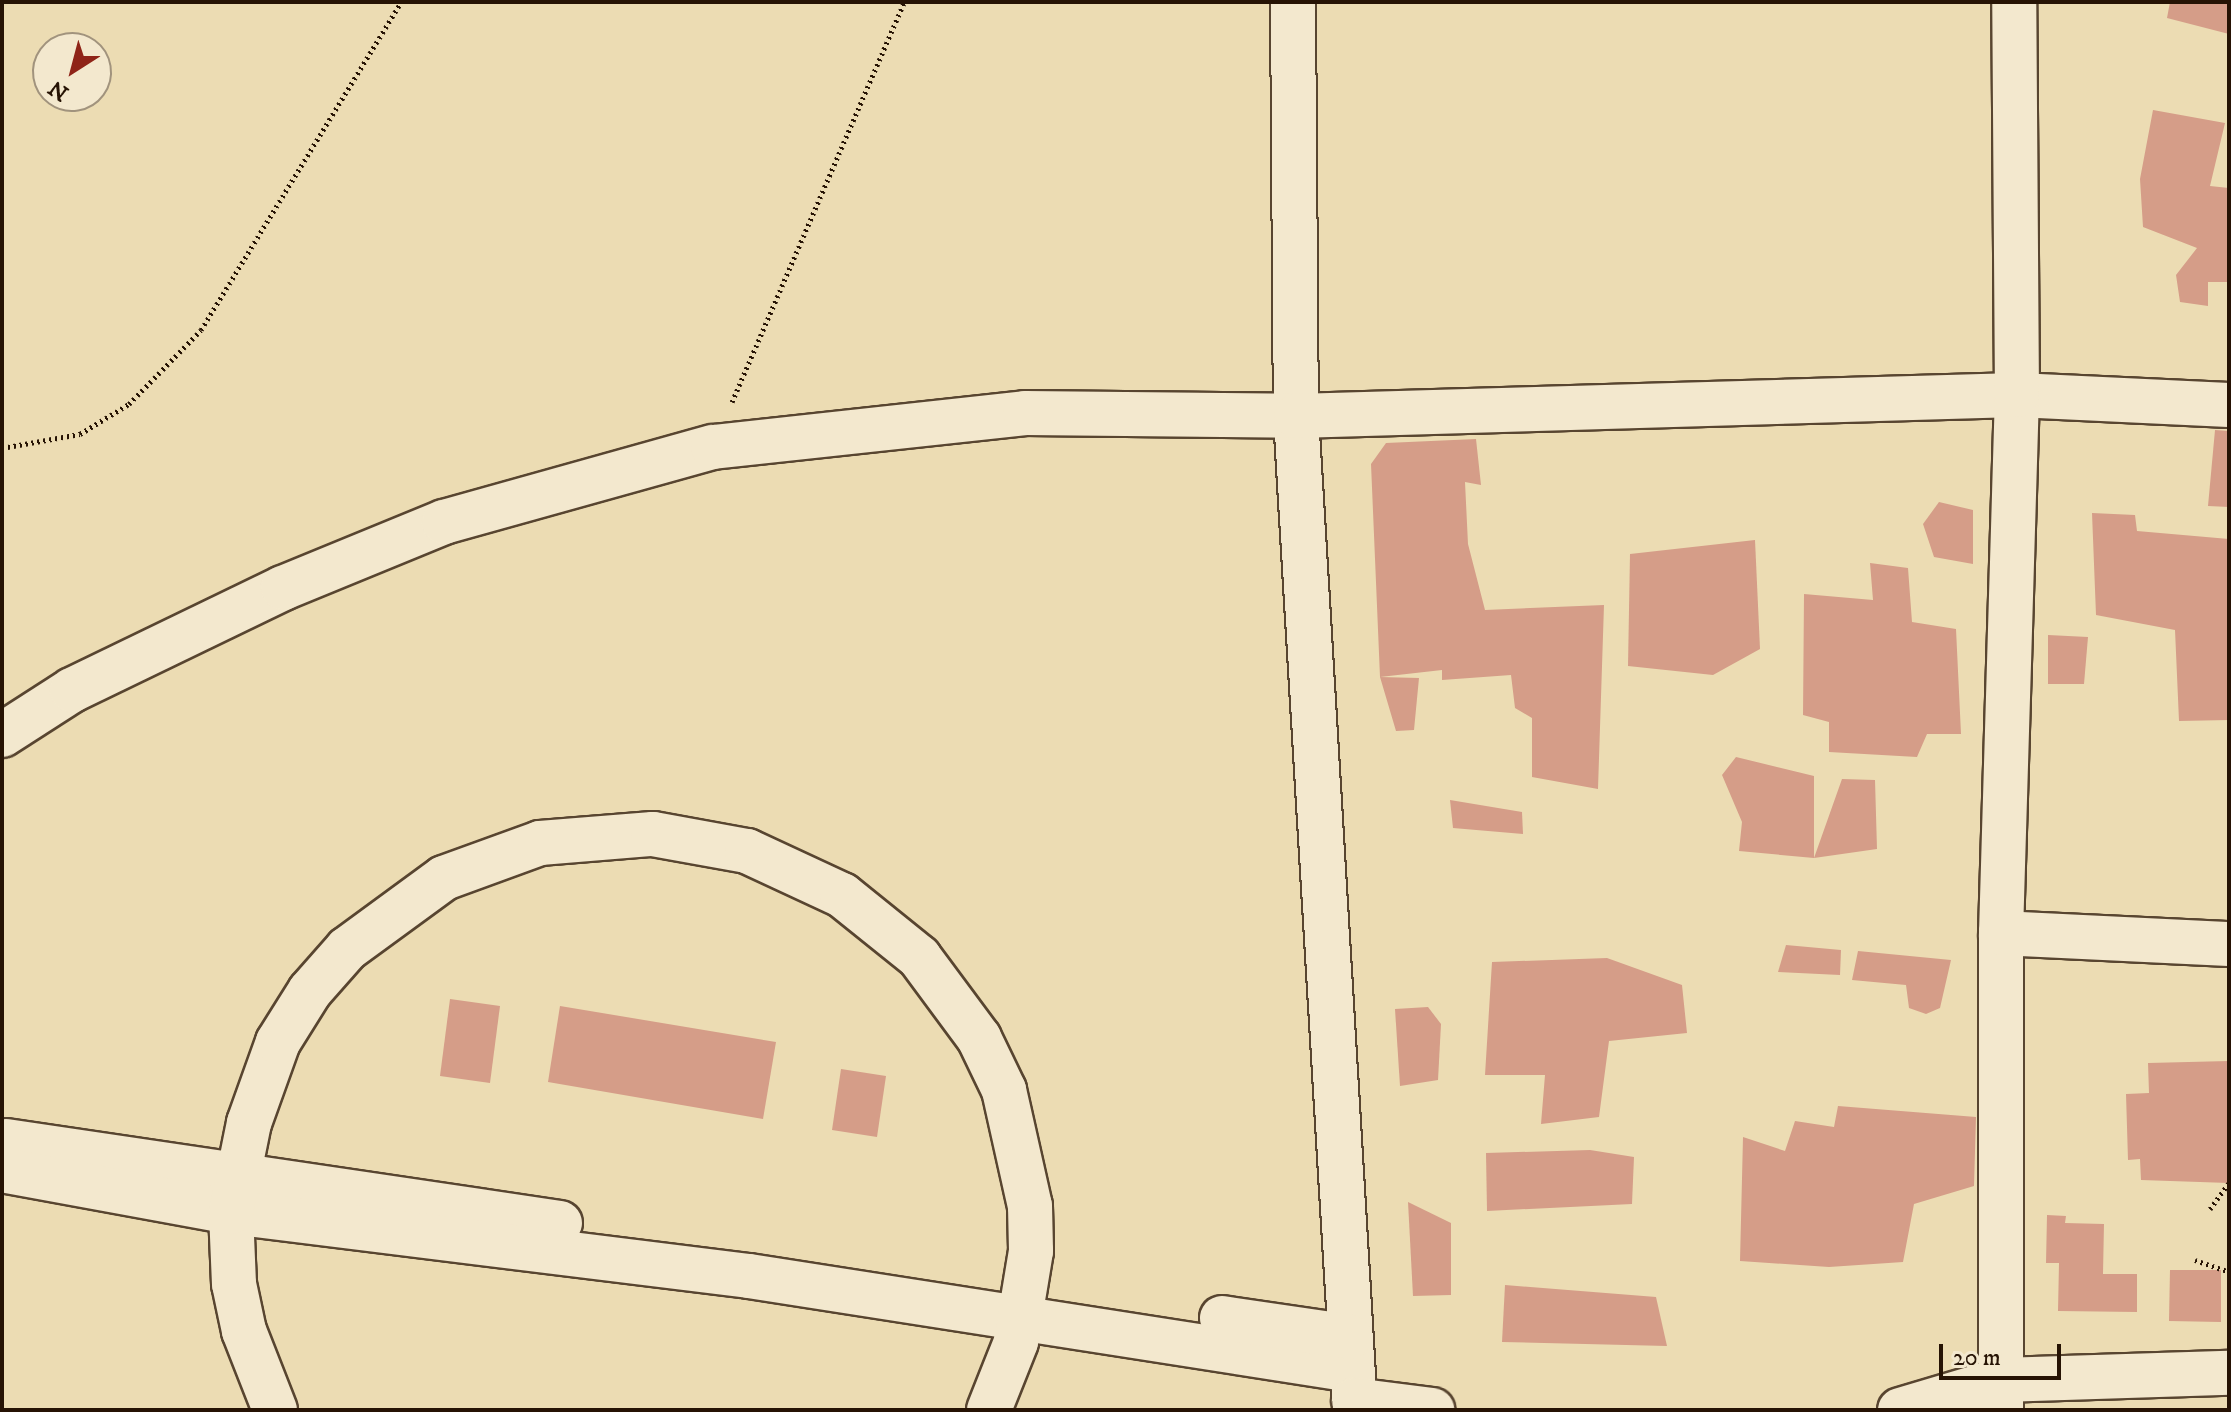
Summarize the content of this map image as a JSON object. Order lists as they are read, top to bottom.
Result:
{
  "scale_bar": "20 m",
  "north": "bottom left"
}
